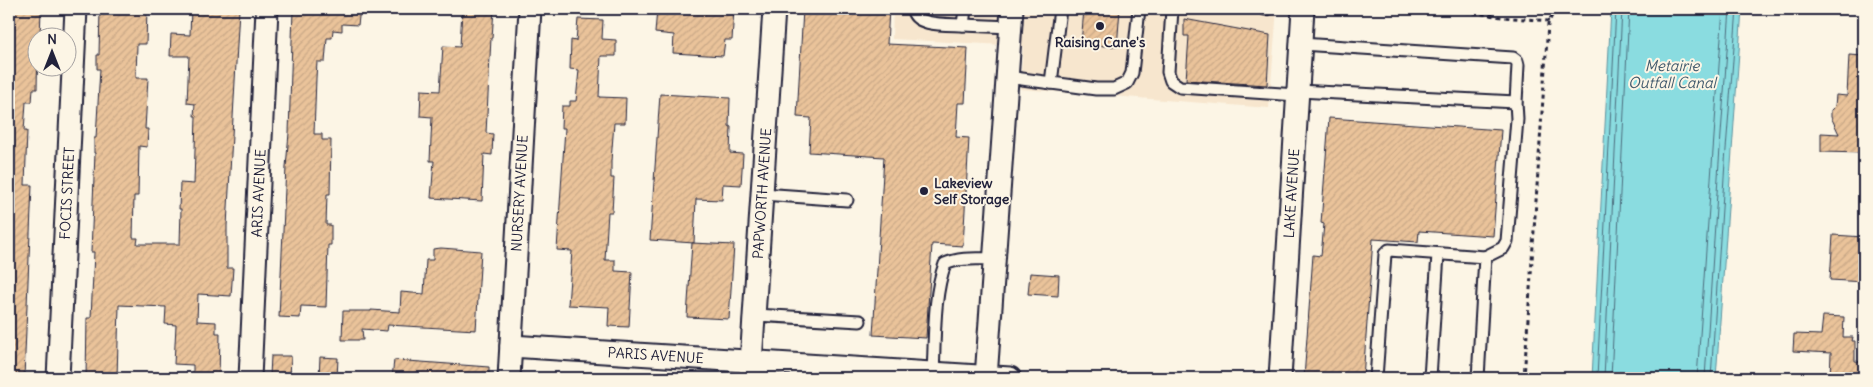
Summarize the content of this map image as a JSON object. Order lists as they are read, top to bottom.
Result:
{
  "streets": {
    "street": [
      "NURSERY AVENUE",
      "PAPWORTH AVENUE",
      "FOCIS STREET",
      "ARIS AVENUE",
      "LAKE AVENUE",
      "PARIS AVENUE"
    ]
  },
  "crossings": [
    ["NURSERY AVENUE", "PARIS AVENUE"],
    ["PAPWORTH AVENUE", "PARIS AVENUE"]
  ],
  "water": ["Metairie Outfall Canal"],
  "places": ["Raising Cane's", "Lakeview Self Storage"],
  "north": "top"
}
